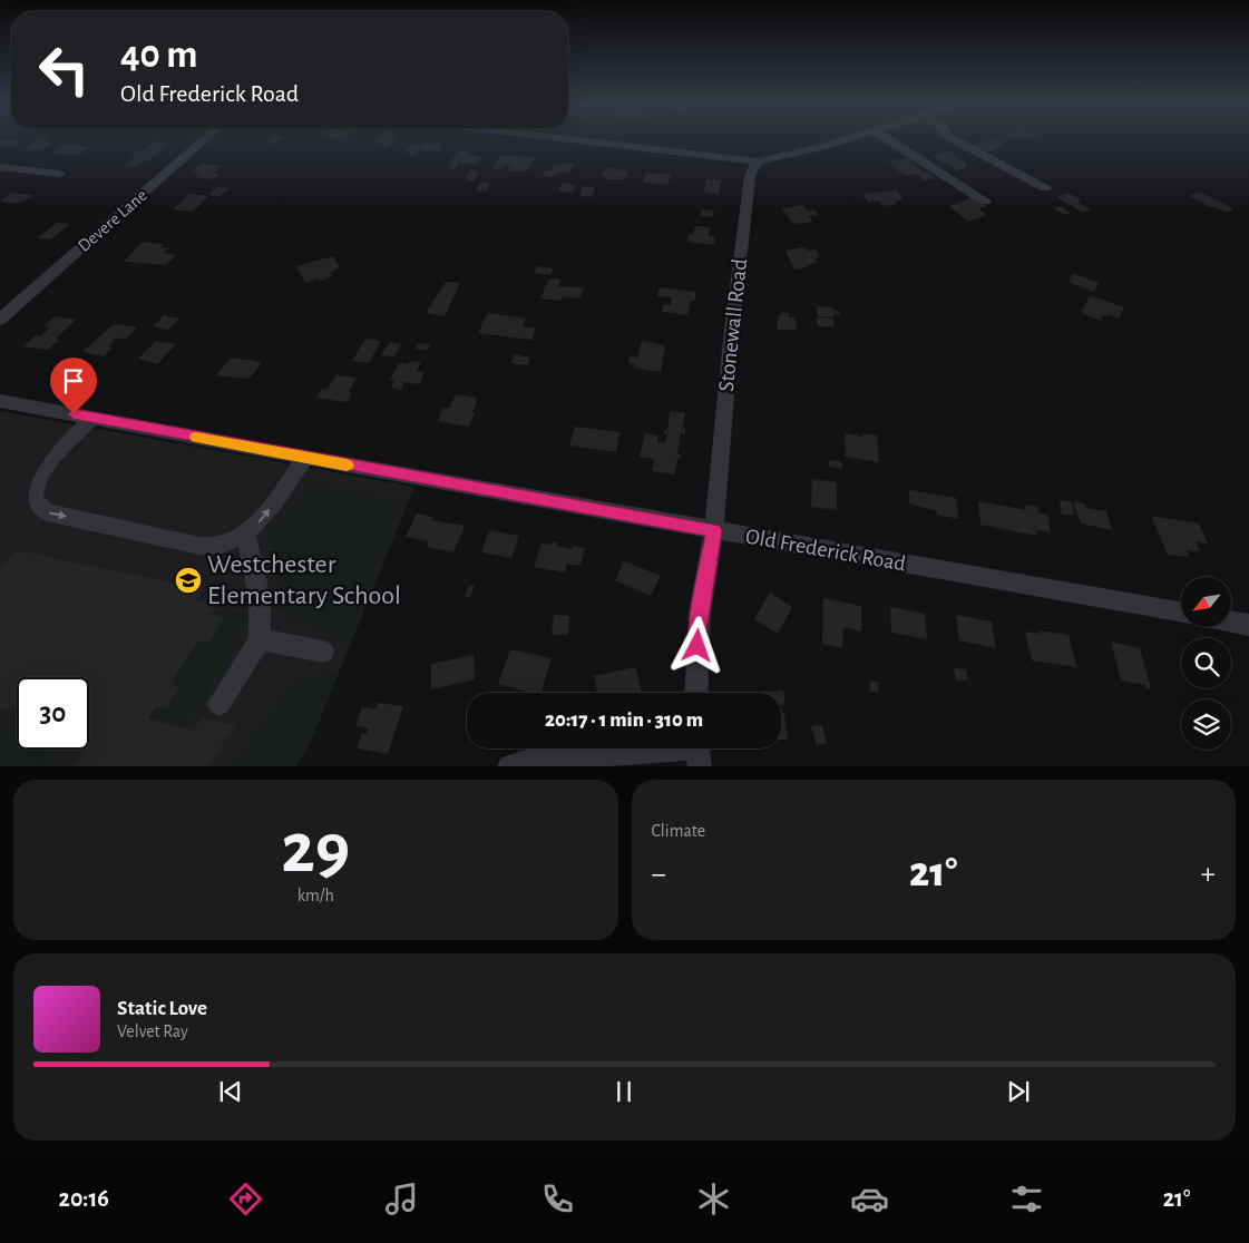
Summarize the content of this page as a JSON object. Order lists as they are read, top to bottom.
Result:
{
  "streets": {
    "street": ["Devere Lane", "Stonewall Road", "Old Frederick Road"]
  },
  "crossings": [
    ["Stonewall Road", "Old Frederick Road"]
  ],
  "places": {
    "school or university": ["Westchester Elementary School"]
  },
  "north": "bottom left",
  "page": {
    "turn": ["40 m", "Old Frederick Road"],
    "limit": "30",
    "trip": "20:17 · 1 min · 310 m",
    "tile": [
      ["29", "km/h"],
      "Climate"
    ],
    "heat": ["−", "21°", "+"],
    "song": ["Static Love", "Velvet Ray"],
    "tabs": ["20:16", "21°"]
  }
}
